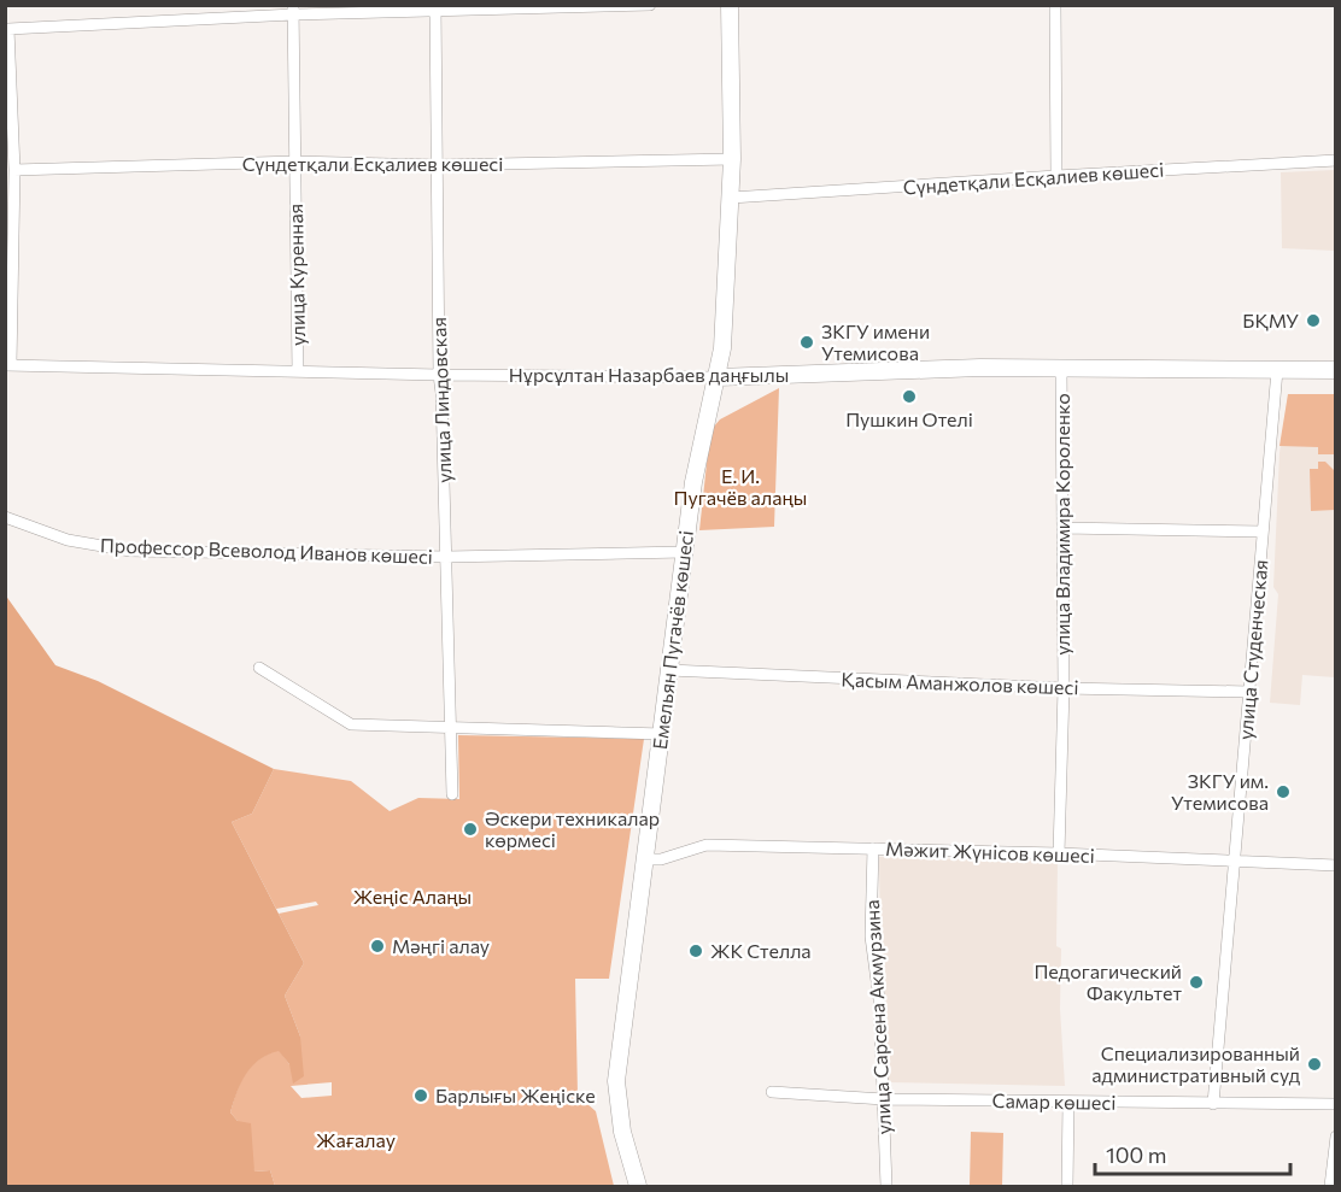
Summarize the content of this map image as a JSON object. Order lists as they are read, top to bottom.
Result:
{
  "streets": {
    "main road": ["Нұрсұлтан Назарбаев даңғылы", "Емельян Пугачёв көшесі"],
    "street": [
      "Сүндетқали Есқалиев көшесі",
      "улица Куренная",
      "улица Линдовская",
      "улица Владимира Короленко",
      "Профессор Всеволод Иванов көшесі",
      "улица Студенческая",
      "Қасым Аманжолов көшесі",
      "Мәжит Жүнісов көшесі",
      "улица Сарсена Акмурзина",
      "Самар көшесі"
    ]
  },
  "crossings": [
    ["Сүндетқали Есқалиев көшесі", "улица Куренная"],
    ["Сүндетқали Есқалиев көшесі", "улица Линдовская"],
    ["Сүндетқали Есқалиев көшесі", "Емельян Пугачёв көшесі"],
    ["улица Куренная", "Нұрсұлтан Назарбаев даңғылы"],
    ["Нұрсұлтан Назарбаев даңғылы", "улица Линдовская"],
    ["Нұрсұлтан Назарбаев даңғылы", "улица Владимира Короленко"],
    ["Нұрсұлтан Назарбаев даңғылы", "Емельян Пугачёв көшесі"],
    ["Нұрсұлтан Назарбаев даңғылы", "улица Студенческая"],
    ["улица Линдовская", "Профессор Всеволод Иванов көшесі"],
    ["улица Владимира Короленко", "Қасым Аманжолов көшесі"],
    ["улица Владимира Короленко", "Мәжит Жүнісов көшесі"],
    ["Профессор Всеволод Иванов көшесі", "Емельян Пугачёв көшесі"],
    ["Емельян Пугачёв көшесі", "Қасым Аманжолов көшесі"],
    ["Емельян Пугачёв көшесі", "Мәжит Жүнісов көшесі"],
    ["улица Студенческая", "Қасым Аманжолов көшесі"],
    ["улица Студенческая", "Мәжит Жүнісов көшесі"],
    ["улица Студенческая", "Самар көшесі"],
    ["Мәжит Жүнісов көшесі", "улица Сарсена Акмурзина"],
    ["улица Сарсена Акмурзина", "Самар көшесі"]
  ],
  "parks": ["Е. И. Пугачёв алаңы", "Жеңіс Алаңы", "Жағалау"],
  "places": [
    "БҚМУ",
    "ЗКГУ имени Утемисова",
    "Пушкин Отелі",
    "ЗКГУ им. Утемисова",
    "Әскери техникалар көрмесі",
    "Мәңгі алау",
    "ЖК Стелла",
    "Педогагический Факультет",
    "Специализированный административный суд",
    "Барлығы Жеңіске"
  ],
  "scale_bar": "100 m"
}
